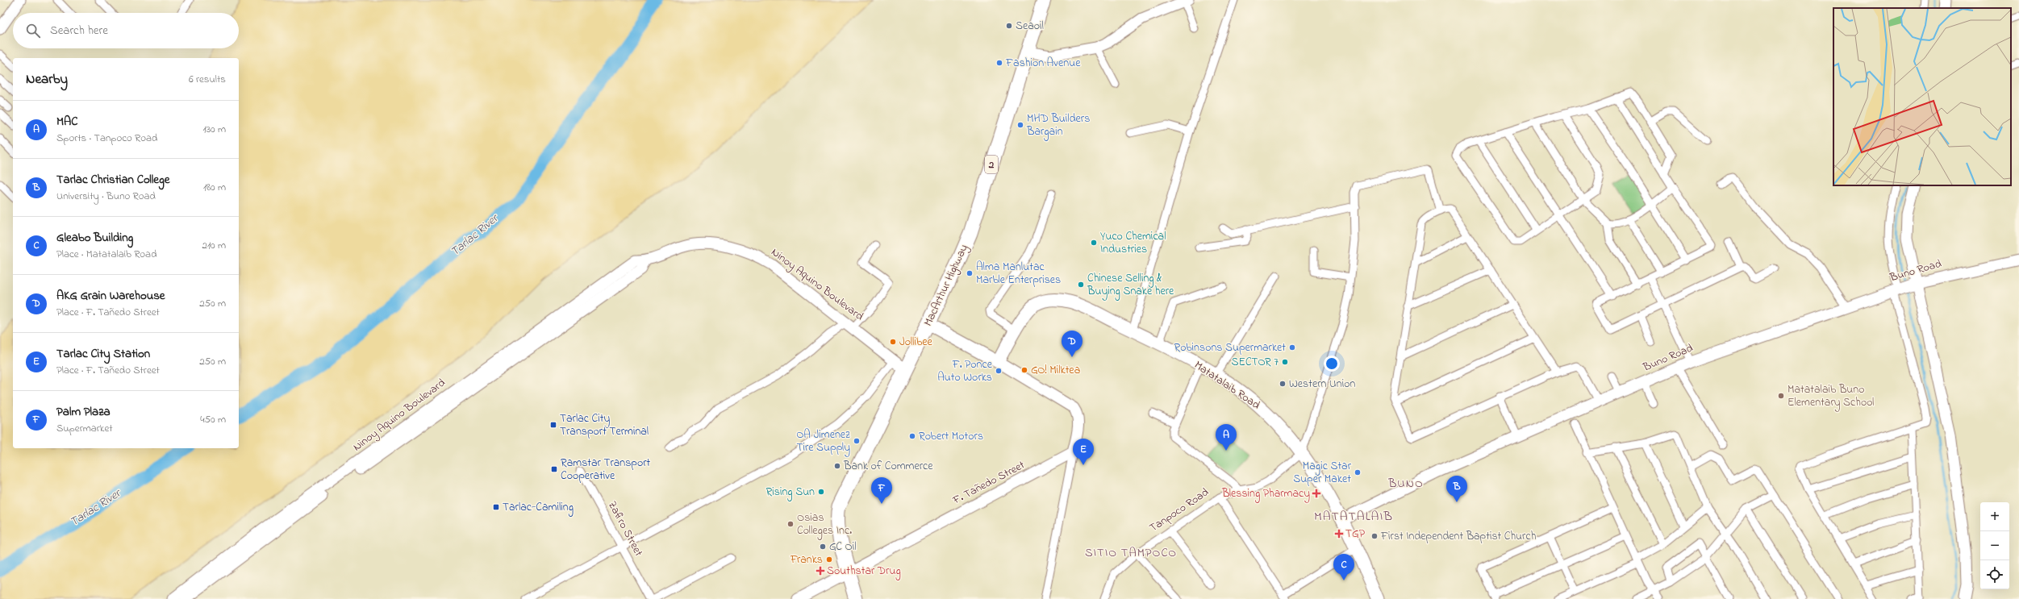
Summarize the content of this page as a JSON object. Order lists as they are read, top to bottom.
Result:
{
  "streets": {
    "highway": ["2", "MacArthur Highway"],
    "main road": [
      "Buno Road",
      "Ninoy Aquino Boulevard",
      "Matatalaib Road",
      "F. Tañedo Street"
    ],
    "street": ["Tanpoco Road", "Zafiro Street"]
  },
  "crossings": [
    ["Buno Road", "Matatalaib Road"],
    ["Ninoy Aquino Boulevard", "MacArthur Highway"],
    ["MacArthur Highway", "F. Tañedo Street"],
    ["Matatalaib Road", "Tanpoco Road"]
  ],
  "districts": ["BUNO", "MATATALAIB", "SITIO TAMPOCO"],
  "water": ["Tarlac River"],
  "places": {
    "other": [
      "Seaoil",
      "Fashion Avenue",
      "MHD Builders Bargain",
      "Yuco Chemical Industries",
      "Alma Manlutac Marble Enterprises",
      "Chinese Selling & Buying Snake here",
      "Jollibee",
      "Robinsons Supermarket",
      "SECTOR 7",
      "GO! Milktea",
      "F. Ponce Auto Works",
      "Western Union",
      "Matatalaib Buno Elementary School",
      "Robert Motors",
      "OA Jimenez Tire Supply",
      "Bank of Commerce",
      "Magic Star Super Maket",
      "Rising Sun",
      "Osias Colleges Inc.",
      "First Independent Baptist Church",
      "GC Oil",
      "Franks"
    ],
    "transit": ["Tarlac City Transport Terminal", "Ramstar Transport Cooperative", "Tarlac-Camiling"],
    "health": ["Blessing Pharmacy", "TGP", "Southstar Drug"]
  },
  "page": {
    "search": "Search here",
    "heading": ["Nearby", "6 results"],
    "list": [
      {
        "mark": "A",
        "name": "MAC",
        "note": "Sports · Tanpoco Road",
        "value": "130 m"
      },
      {
        "mark": "B",
        "name": "Tarlac Christian College",
        "note": "University · Buno Road",
        "value": "180 m"
      },
      {
        "mark": "C",
        "name": "Gleabo Building",
        "note": "Place · Matatalaib Road",
        "value": "210 m"
      },
      {
        "mark": "D",
        "name": "AKG Grain Warehouse",
        "note": "Place · F. Tañedo Street",
        "value": "250 m"
      },
      {
        "mark": "E",
        "name": "Tarlac City Station",
        "note": "Place · F. Tañedo Street",
        "value": "250 m"
      },
      {
        "mark": "F",
        "name": "Palm Plaza",
        "note": "Supermarket",
        "value": "450 m"
      }
    ],
    "pins": [
      "D",
      "A",
      "E",
      "B",
      "F",
      "C"
    ],
    "map_buttons": ["+", "−"]
  }
}
